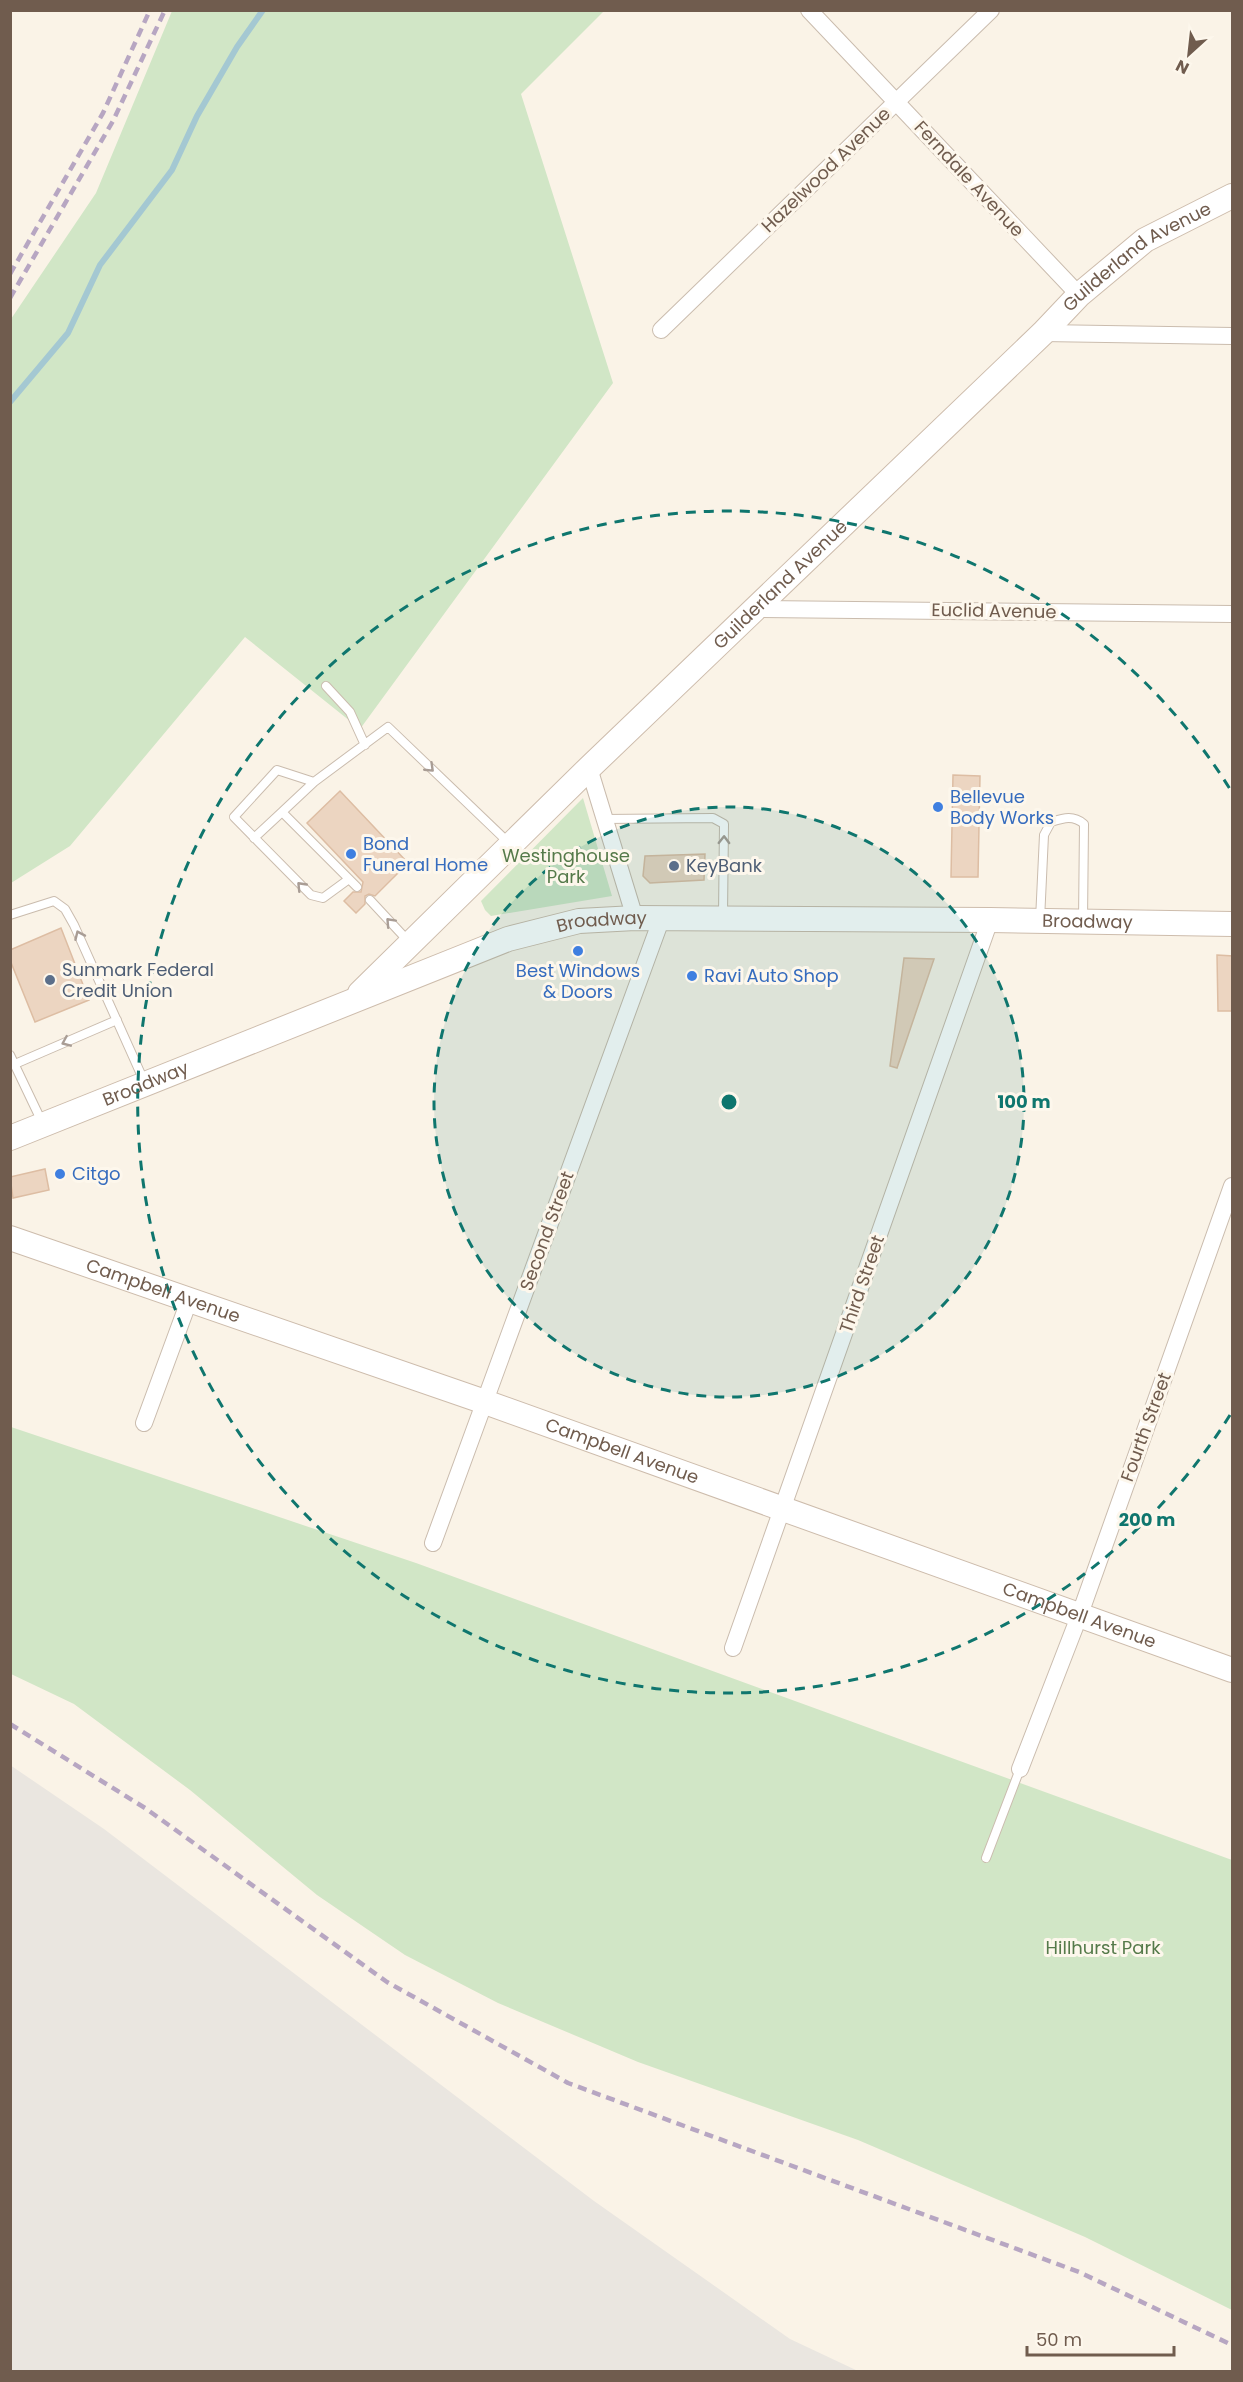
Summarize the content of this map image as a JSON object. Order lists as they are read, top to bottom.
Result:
{
  "streets": {
    "street": [
      "Hazelwood Avenue",
      "Ferndale Avenue",
      "Guilderland Avenue",
      "Euclid Avenue",
      "Broadway",
      "Second Street",
      "Third Street",
      "Campbell Avenue",
      "Fourth Street"
    ]
  },
  "crossings": [
    ["Hazelwood Avenue", "Ferndale Avenue"],
    ["Ferndale Avenue", "Guilderland Avenue"],
    ["Guilderland Avenue", "Euclid Avenue"],
    ["Guilderland Avenue", "Broadway"],
    ["Broadway", "Second Street"],
    ["Broadway", "Third Street"],
    ["Second Street", "Campbell Avenue"],
    ["Third Street", "Campbell Avenue"],
    ["Campbell Avenue", "Fourth Street"]
  ],
  "parks": ["Westinghouse Park", "Hillhurst Park"],
  "places": [
    "Bellevue Body Works",
    "Bond Funeral Home",
    "KeyBank",
    "Best Windows & Doors",
    "Ravi Auto Shop",
    "Sunmark Federal Credit Union",
    "Citgo"
  ],
  "scale_bar": "50 m",
  "north": "bottom left",
  "rings": ["100 m", "200 m"]
}
